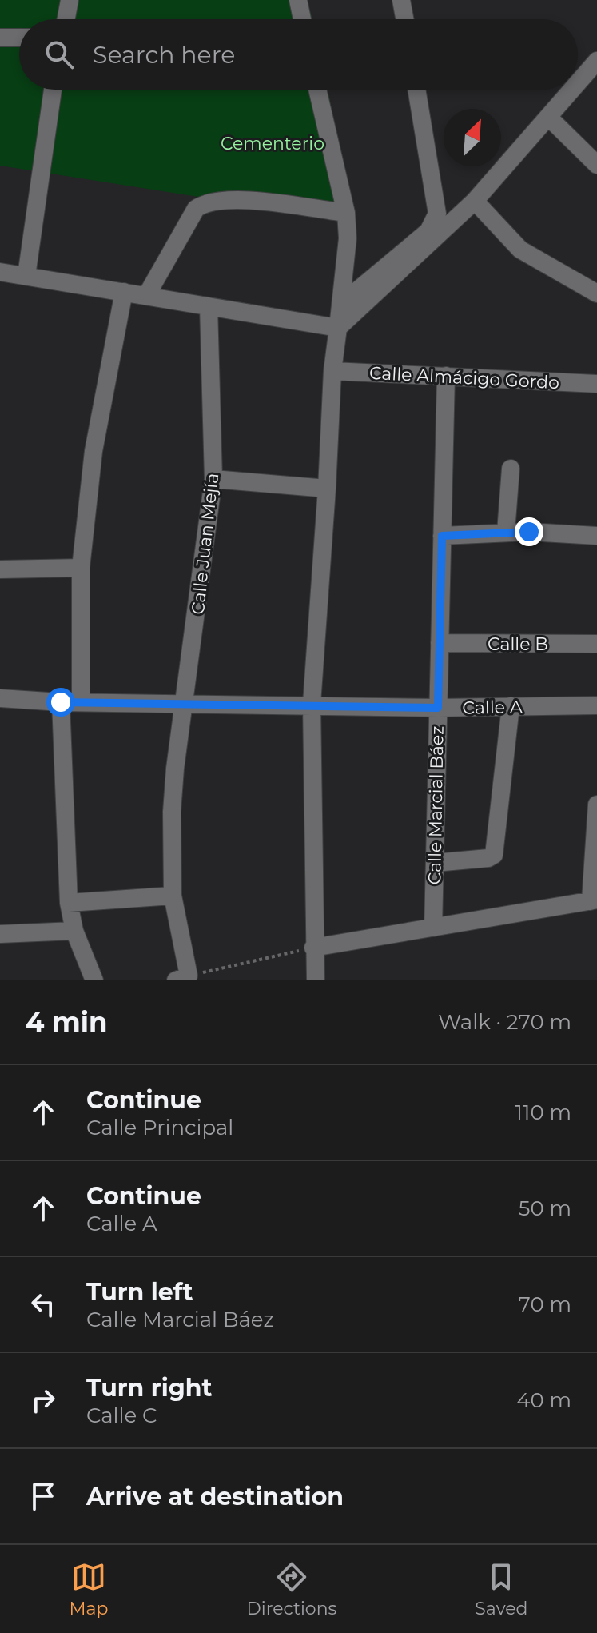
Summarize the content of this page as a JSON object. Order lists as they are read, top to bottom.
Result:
{
  "streets": {
    "street": [
      "Calle Almácigo Gordo",
      "Calle Juan Mejía",
      "Calle B",
      "Calle A",
      "Calle Marcial Báez"
    ]
  },
  "crossings": [
    ["Calle Almácigo Gordo", "Calle Marcial Báez"],
    ["Calle Juan Mejía", "Calle A"],
    ["Calle B", "Calle Marcial Báez"],
    ["Calle A", "Calle Marcial Báez"]
  ],
  "parks": ["Cementerio"],
  "north": "top right",
  "page": {
    "search": "Search here",
    "heading": ["4 min", "Walk · 270 m"],
    "list": [
      ["Continue", "Calle Principal", "110 m"],
      ["Continue", "Calle A", "50 m"],
      ["Turn left", "Calle Marcial Báez", "70 m"],
      ["Turn right", "Calle C", "40 m"],
      "Arrive at destination"
    ],
    "nav": ["Map", "Directions", "Saved"]
  }
}
